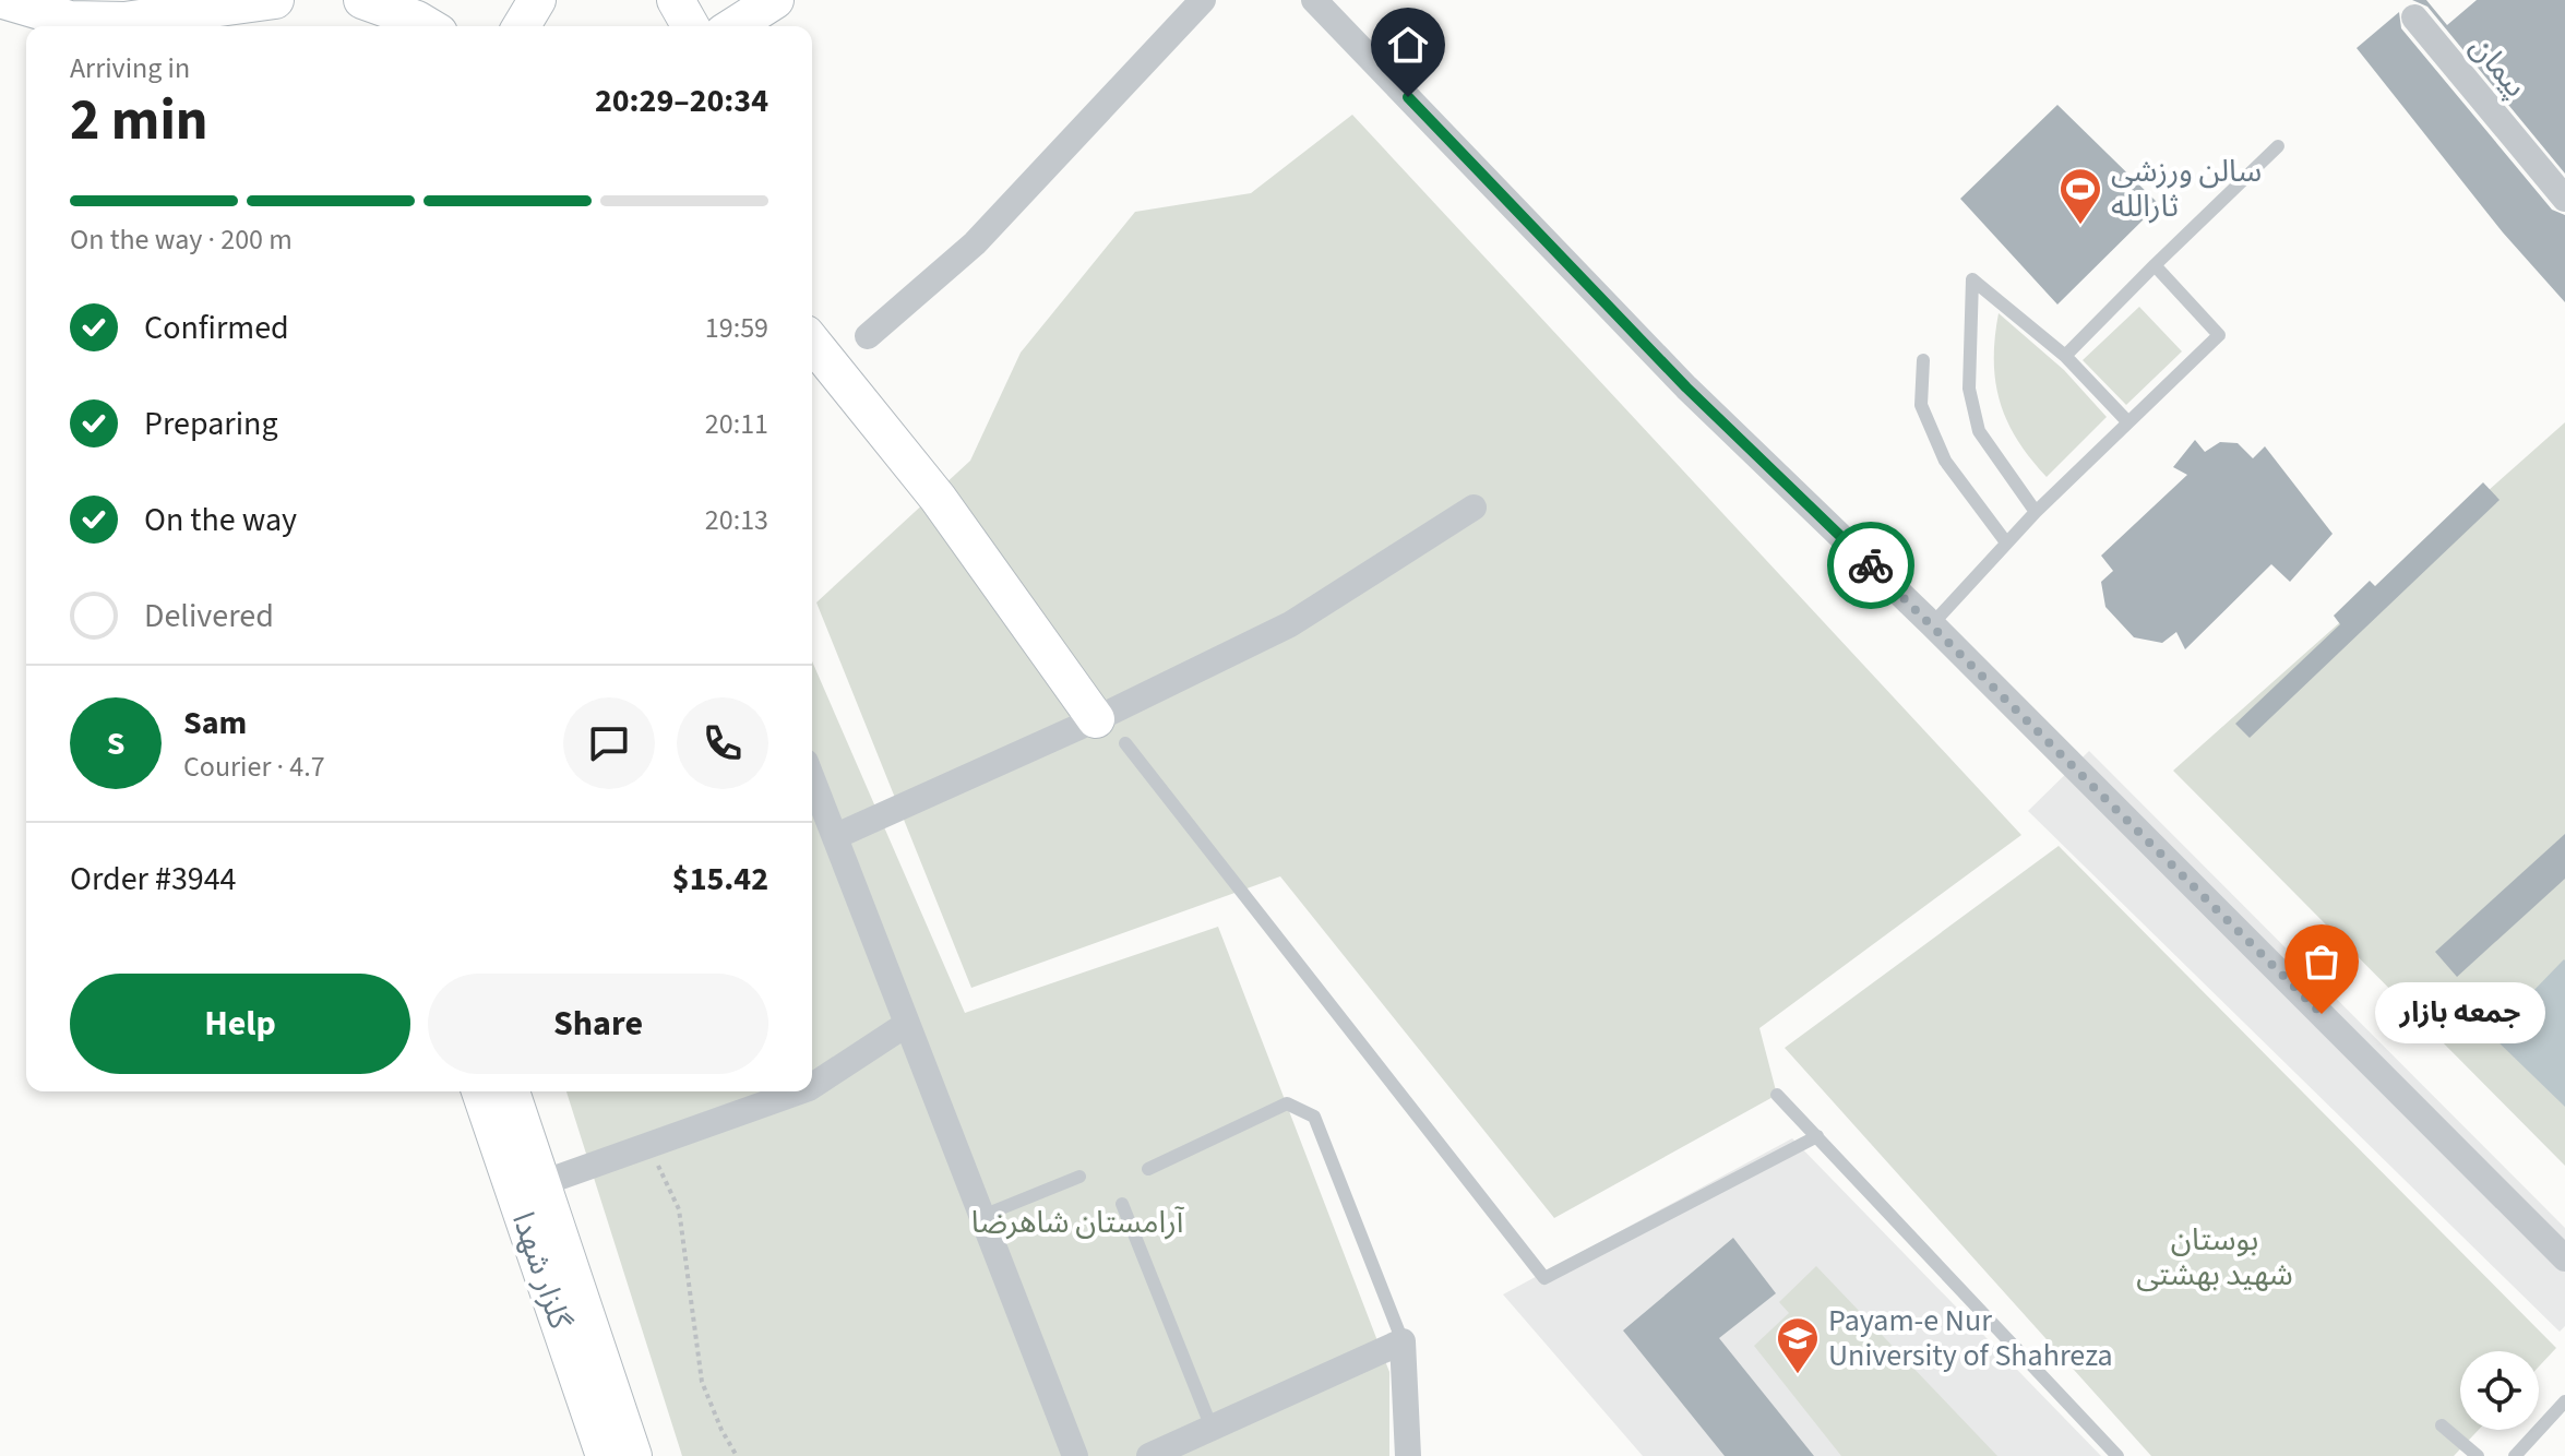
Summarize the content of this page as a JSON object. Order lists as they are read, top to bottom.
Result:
{
  "streets": {
    "street": ["پیمان", "گلزار شهدا"]
  },
  "parks": ["آرامستان شاهرضا", "بوستان شهید بهشتی"],
  "places": {
    "sports": ["سالن ورزشی ثارالله"],
    "other": ["جمعه بازار"],
    "school or university": ["Payam-e Nur University of Shahreza"]
  },
  "page": {
    "heading": ["2 min", "Arriving in", "20:29–20:34"],
    "panel": [
      "Sam",
      "Courier · 4.7",
      "Order #3944",
      "$15.42"
    ],
    "bar": "On the way · 200 m",
    "list": [
      ["Confirmed", "19:59"],
      ["Preparing", "20:11"],
      ["On the way", "20:13"],
      "Delivered"
    ],
    "round": "S",
    "buttons": ["Help", "Share"],
    "bubble": "جمعه بازار"
  }
}
